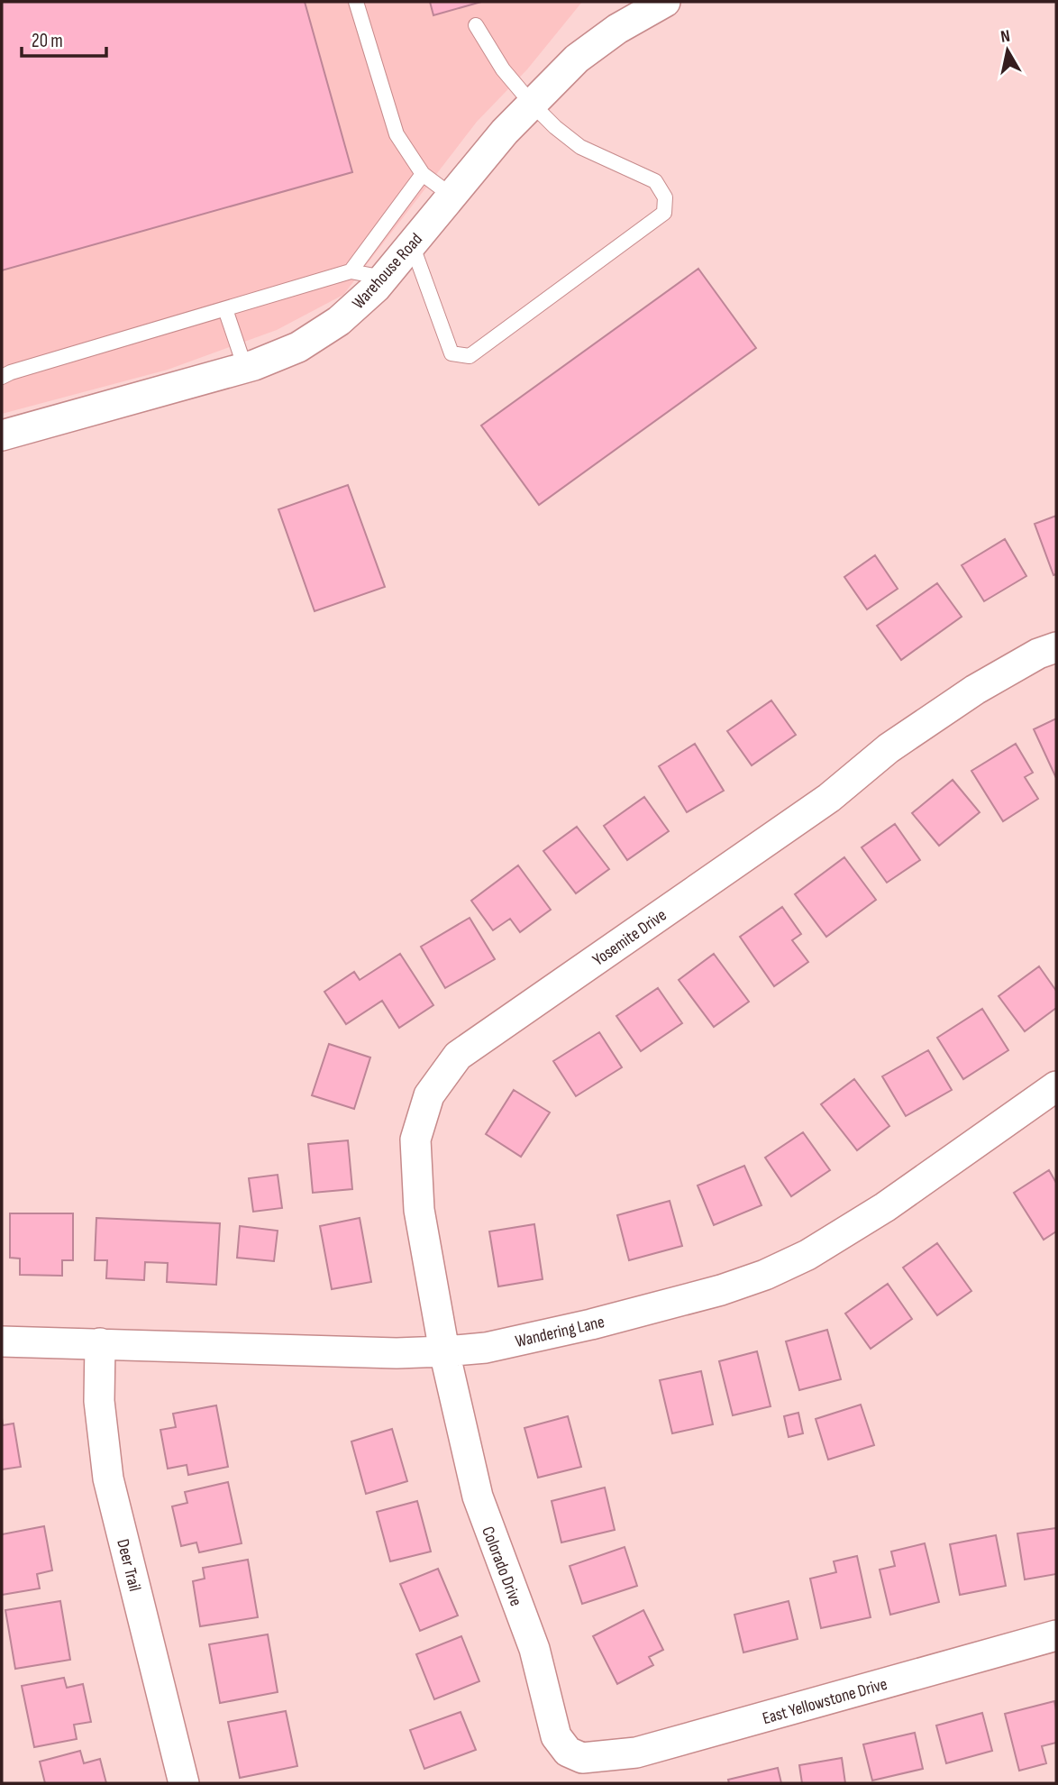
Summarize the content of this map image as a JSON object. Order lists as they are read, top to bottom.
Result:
{
  "streets": {
    "street": [
      "Warehouse Road",
      "Yosemite Drive",
      "Wandering Lane",
      "Deer Trail",
      "Colorado Drive",
      "East Yellowstone Drive"
    ]
  },
  "crossings": [
    ["Yosemite Drive", "Wandering Lane"],
    ["Yosemite Drive", "Colorado Drive"],
    ["Wandering Lane", "Deer Trail"],
    ["Wandering Lane", "Colorado Drive"],
    ["Colorado Drive", "East Yellowstone Drive"]
  ],
  "scale_bar": "20 m",
  "north": "top"
}
